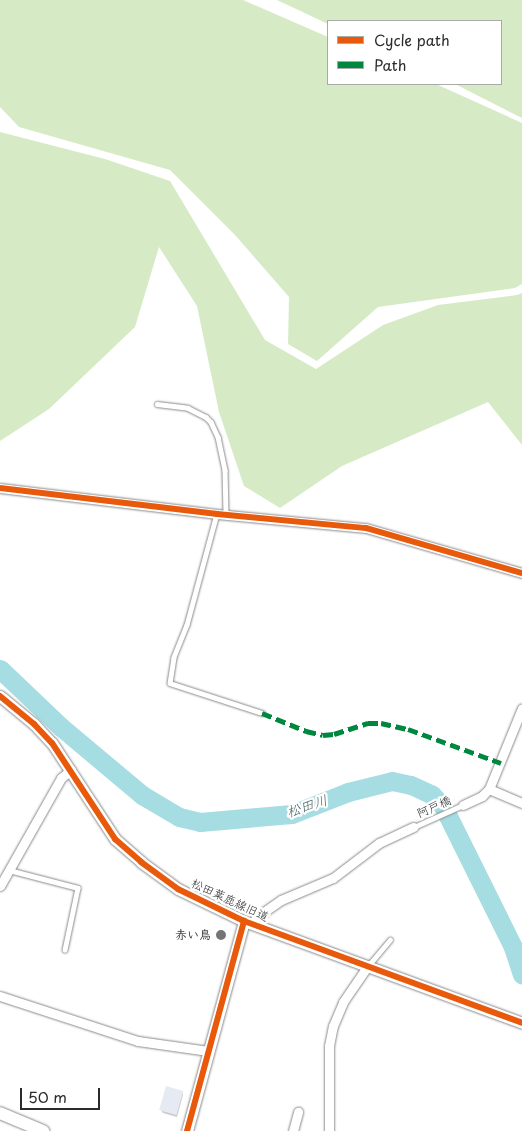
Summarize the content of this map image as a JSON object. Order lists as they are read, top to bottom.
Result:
{
  "streets": {
    "street": ["松田葉鹿線旧道"],
    "lane": ["阿戸橋"]
  },
  "water": ["松田川"],
  "places": ["赤い鳥"],
  "legend": ["Cycle path", "Path"],
  "scale_bar": "50 m"
}
